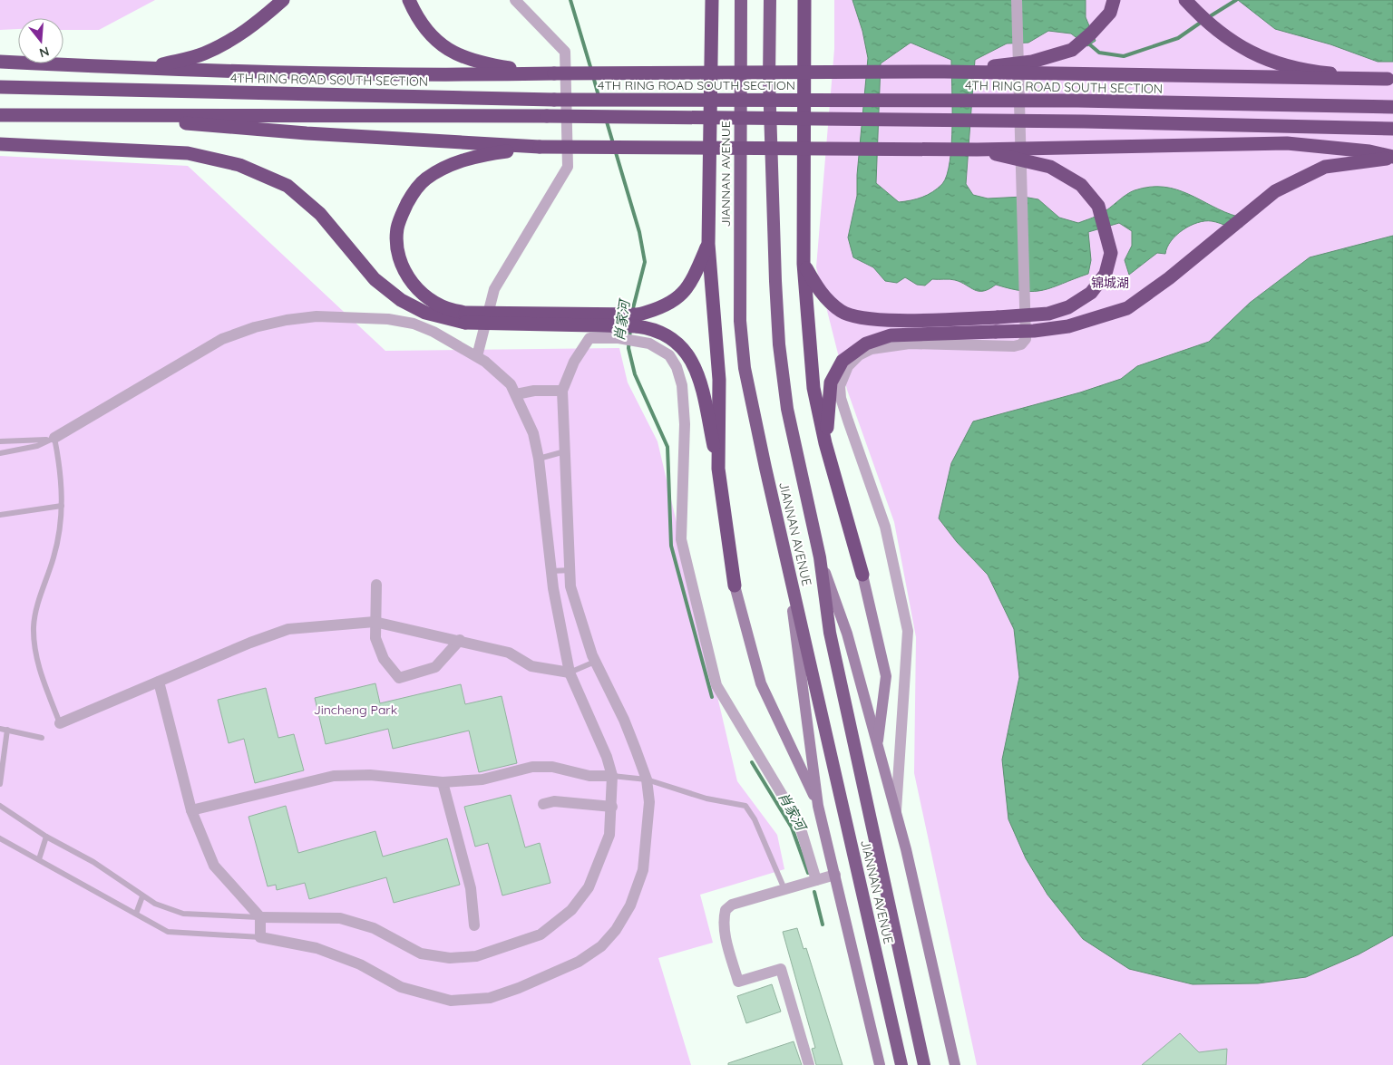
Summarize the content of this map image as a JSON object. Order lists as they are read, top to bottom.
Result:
{
  "streets": {
    "highway": ["4TH RING ROAD SOUTH SECTION", "JIANNAN AVENUE"]
  },
  "water": ["肖家河"],
  "parks": ["锦城湖", "Jincheng Park"],
  "north": "bottom"
}
